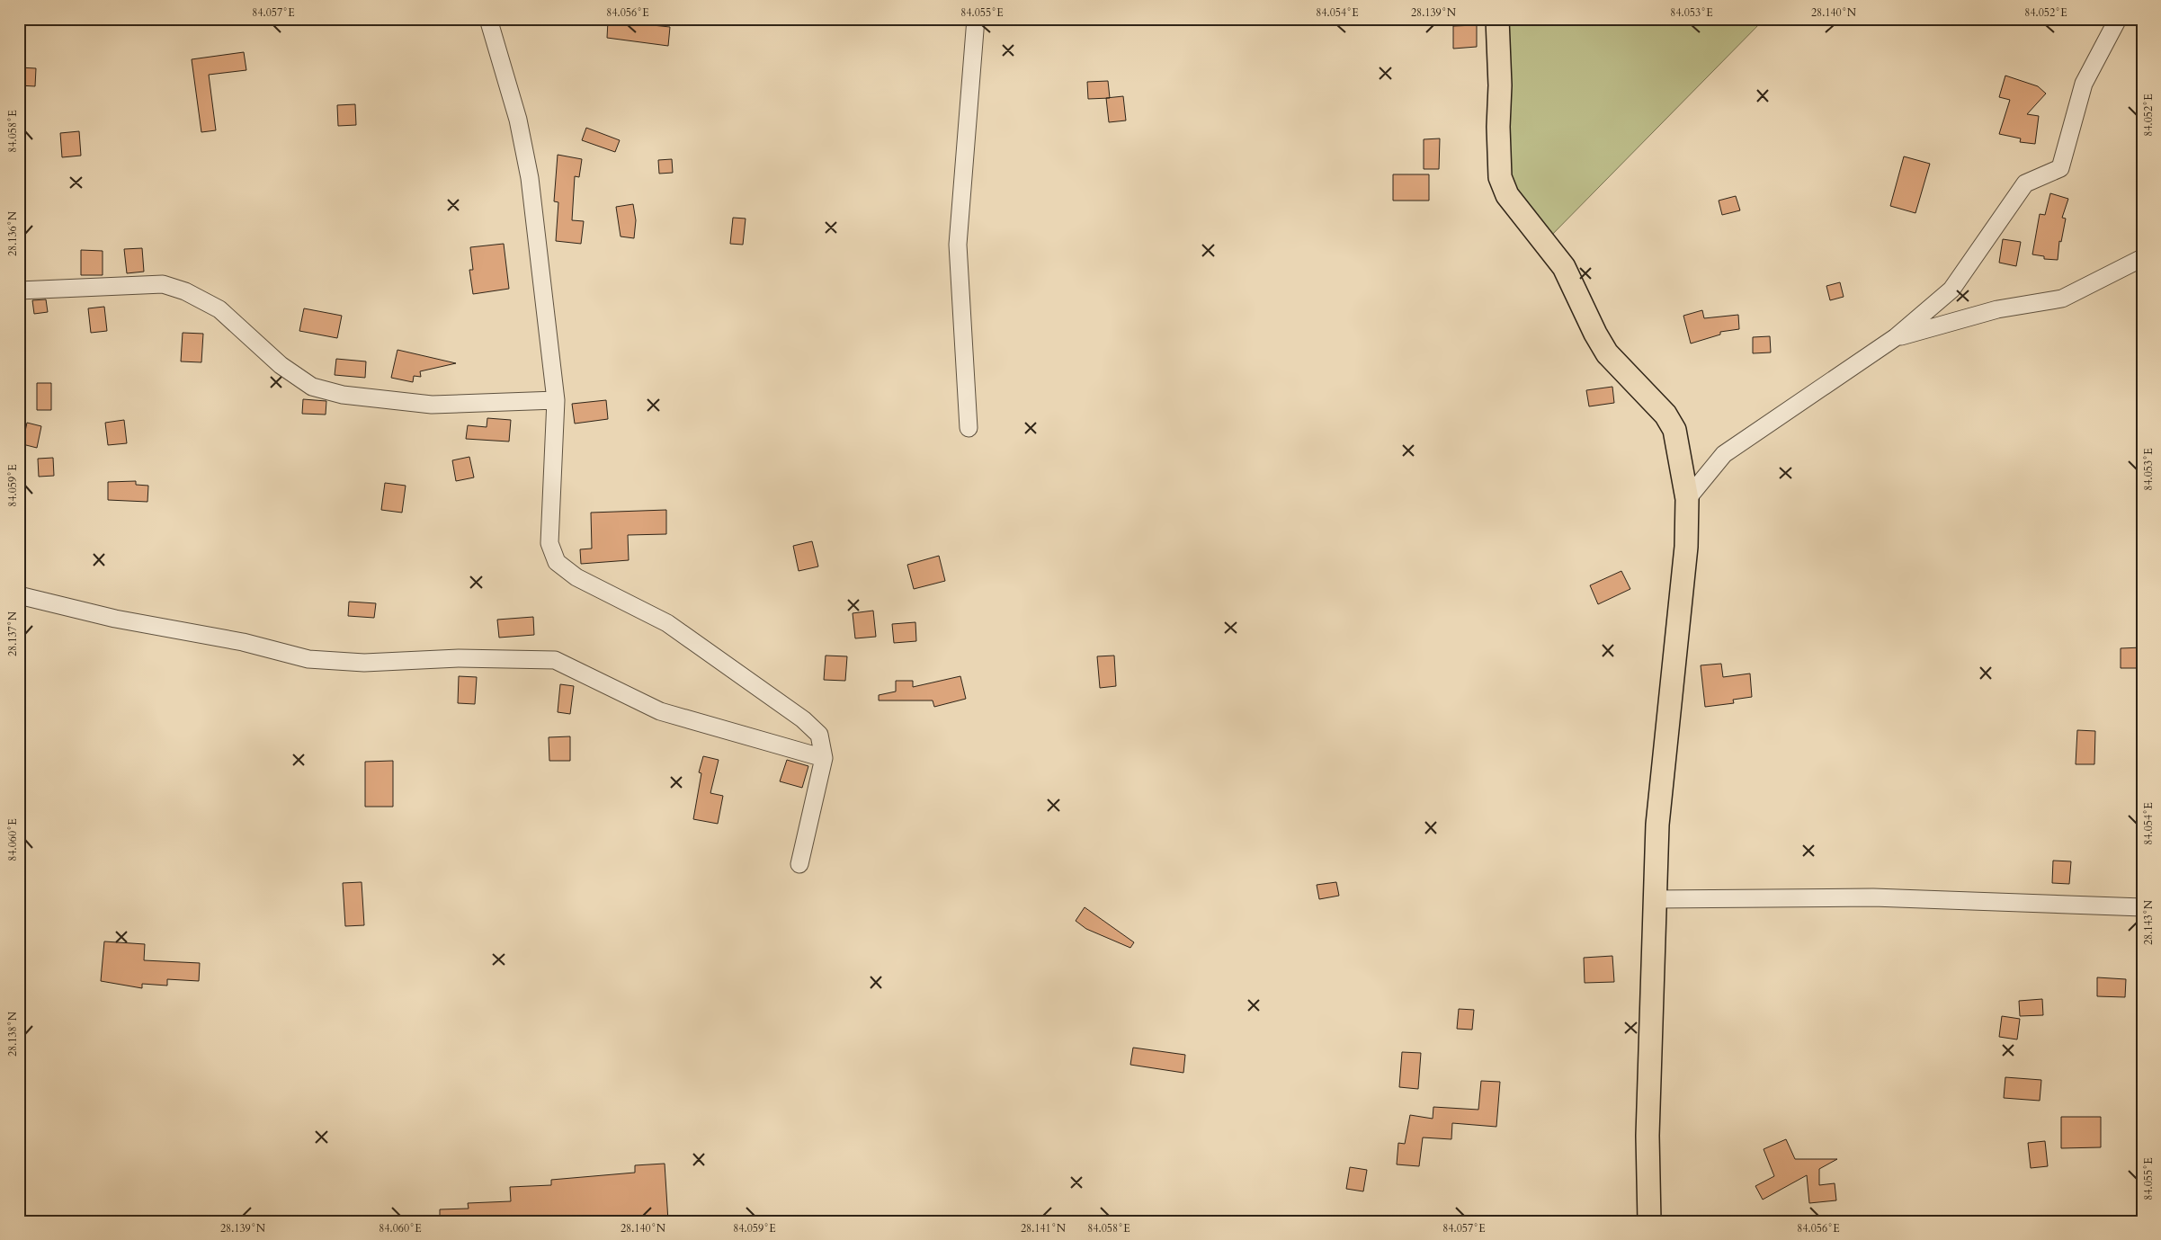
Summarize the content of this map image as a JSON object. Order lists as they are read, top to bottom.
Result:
{
  "coordinates": [
    "84.057°E",
    "84.056°E",
    "84.055°E",
    "84.054°E",
    "28.139°N",
    "84.053°E",
    "28.140°N",
    "84.052°E",
    "84.058°E",
    "28.136°N",
    "84.059°E",
    "28.137°N",
    "84.060°E",
    "28.143°N",
    "28.138°N",
    "28.141°N"
  ]
}
